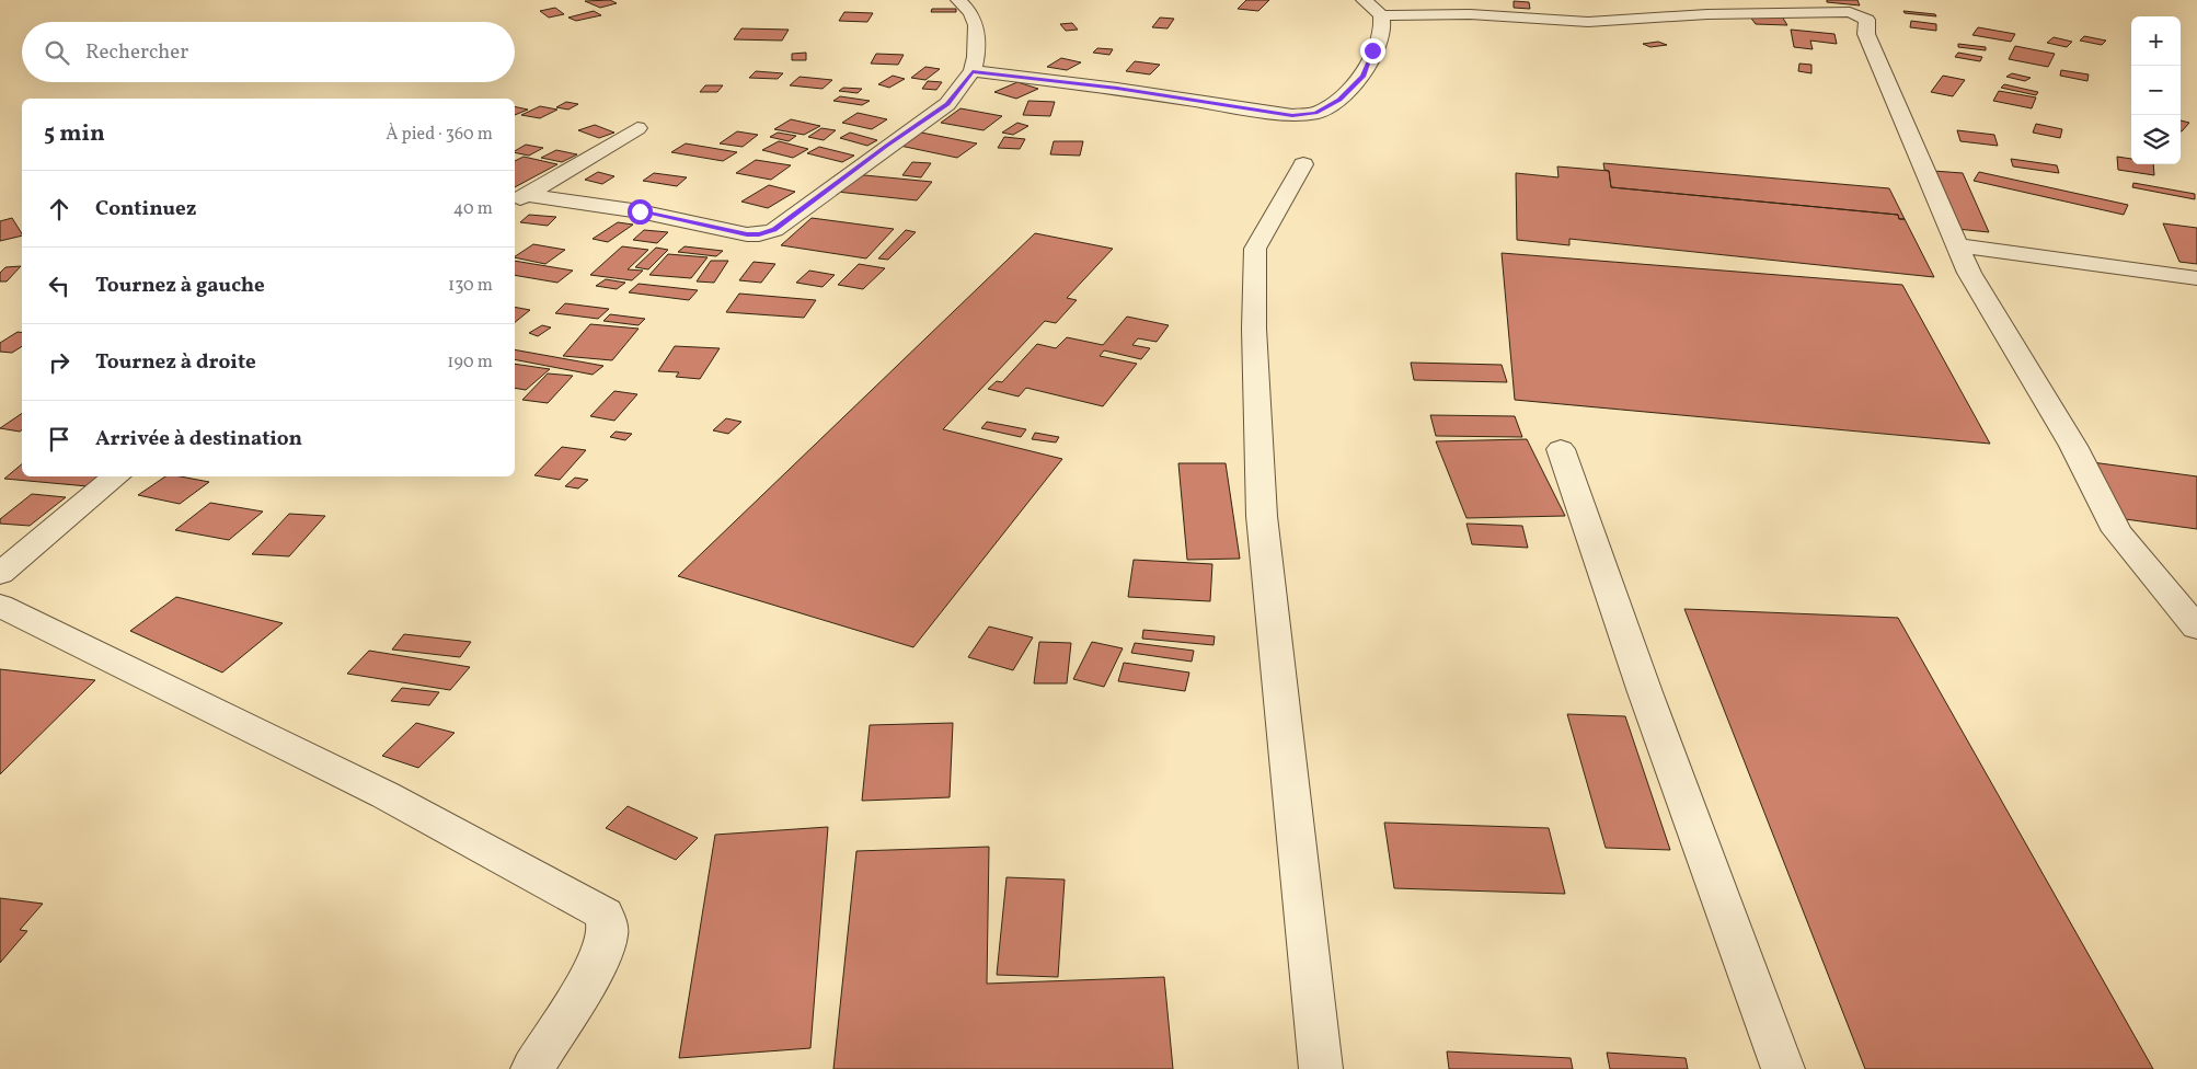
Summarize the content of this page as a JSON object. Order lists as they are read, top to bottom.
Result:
{
  "page": {
    "map_buttons": ["+", "−"],
    "search": "Rechercher",
    "heading": ["5 min", "À pied · 360 m"],
    "list": [
      ["Continuez", "40 m"],
      ["Tournez à gauche", "130 m"],
      ["Tournez à droite", "190 m"],
      "Arrivée à destination"
    ]
  }
}
